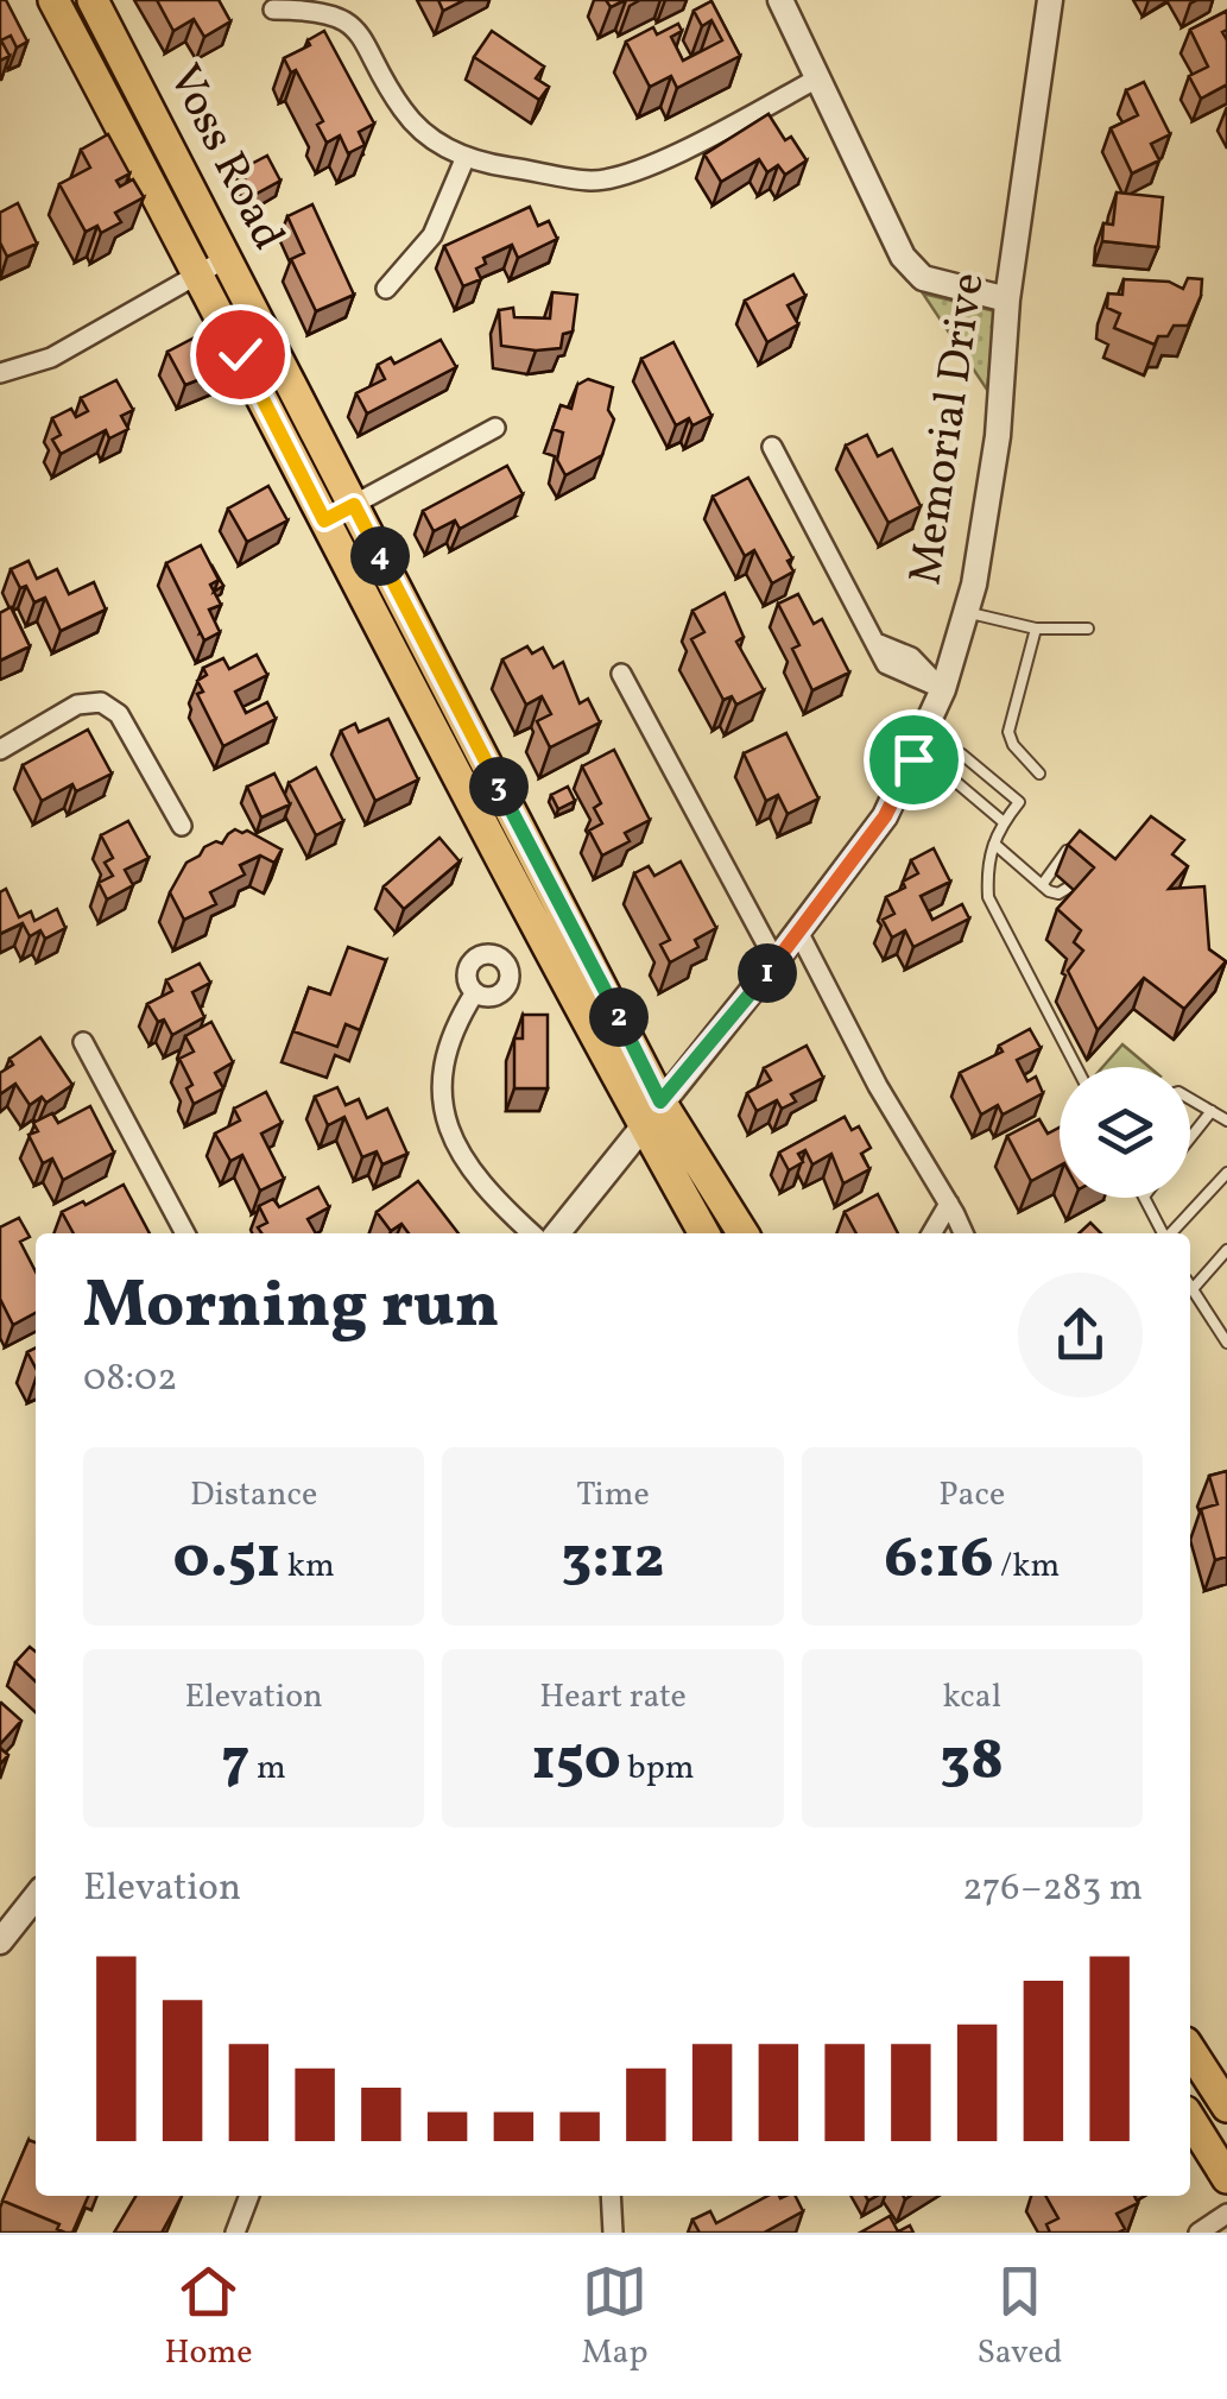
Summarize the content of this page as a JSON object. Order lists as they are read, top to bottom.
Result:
{
  "streets": {
    "main road": ["Voss Road"],
    "street": ["Memorial Drive"]
  },
  "crossings": [
    ["Voss Road", "Memorial Drive"]
  ],
  "page": {
    "pins": [
      "4",
      "3",
      "1",
      "2"
    ],
    "heading": ["Morning run", "08:02"],
    "stats": [
      ["Distance", "0.51 km"],
      ["Time", "3:12"],
      ["Pace", "6:16 /km"],
      ["Elevation", "7 m"],
      ["Heart rate", "150 bpm"],
      ["kcal", "38"]
    ],
    "chart": ["Elevation", "276–283 m"],
    "tabs": ["Home", "Map", "Saved"]
  }
}
